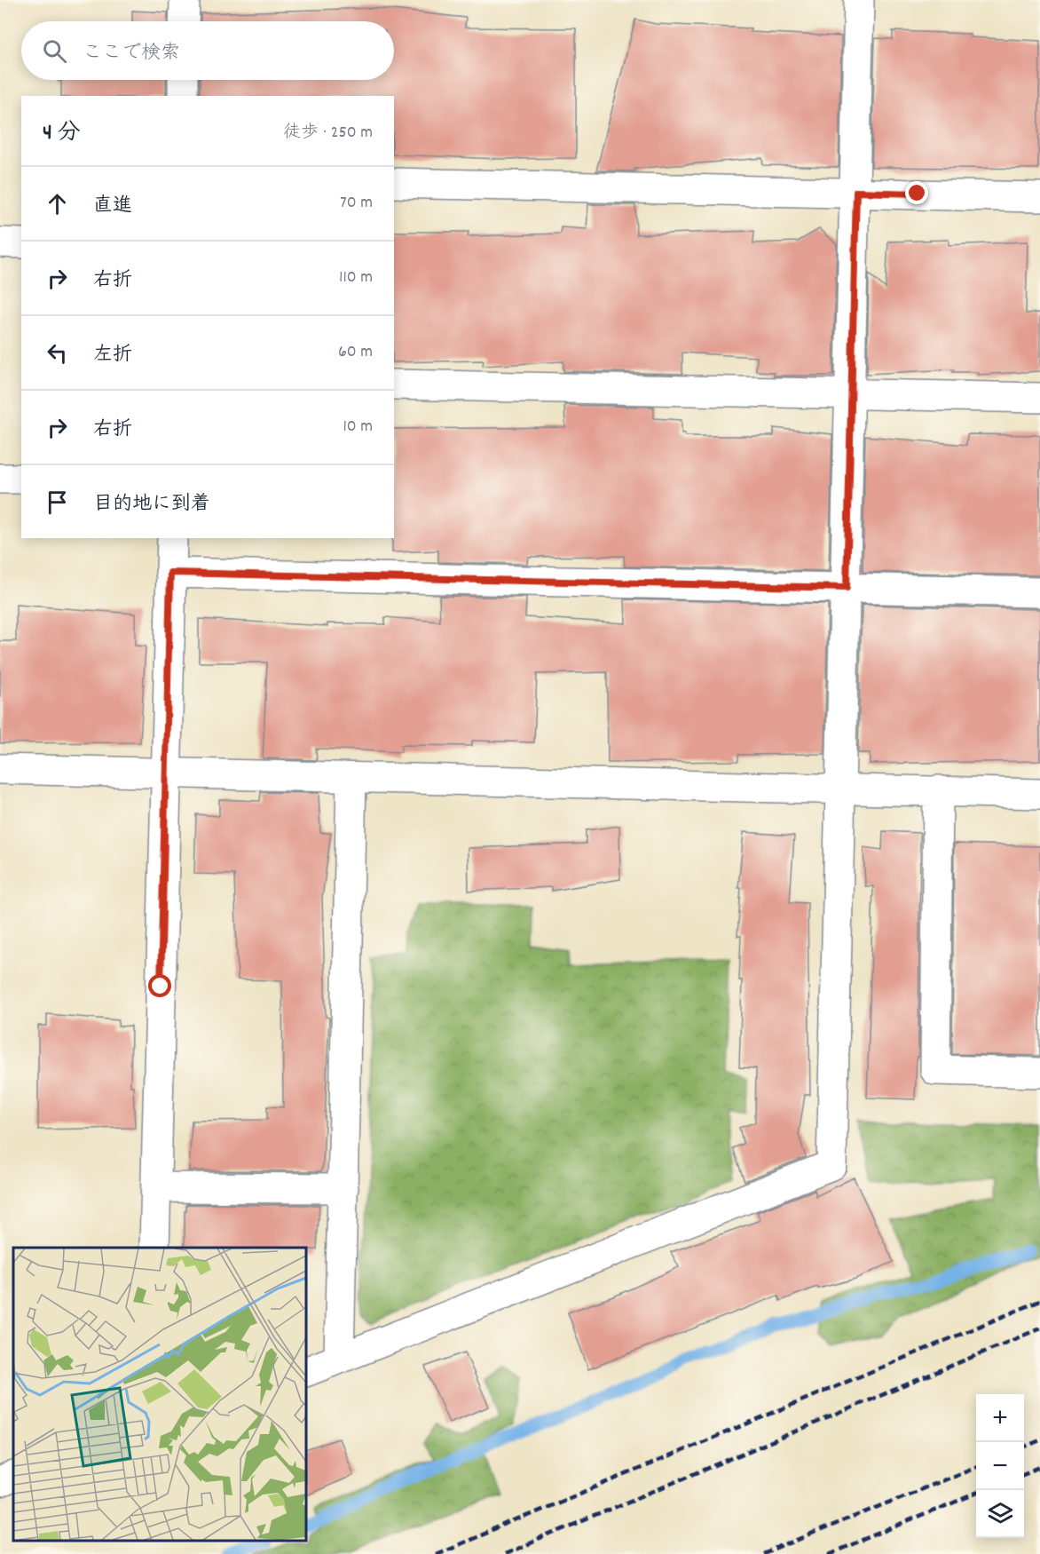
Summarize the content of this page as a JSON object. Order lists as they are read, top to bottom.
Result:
{
  "page": {
    "search": "ここで検索",
    "heading": ["4 分", "徒歩 · 250 m"],
    "list": [
      ["直進", "70 m"],
      ["右折", "110 m"],
      ["左折", "60 m"],
      ["右折", "10 m"],
      "目的地に到着"
    ],
    "map_buttons": ["+", "−"]
  }
}
